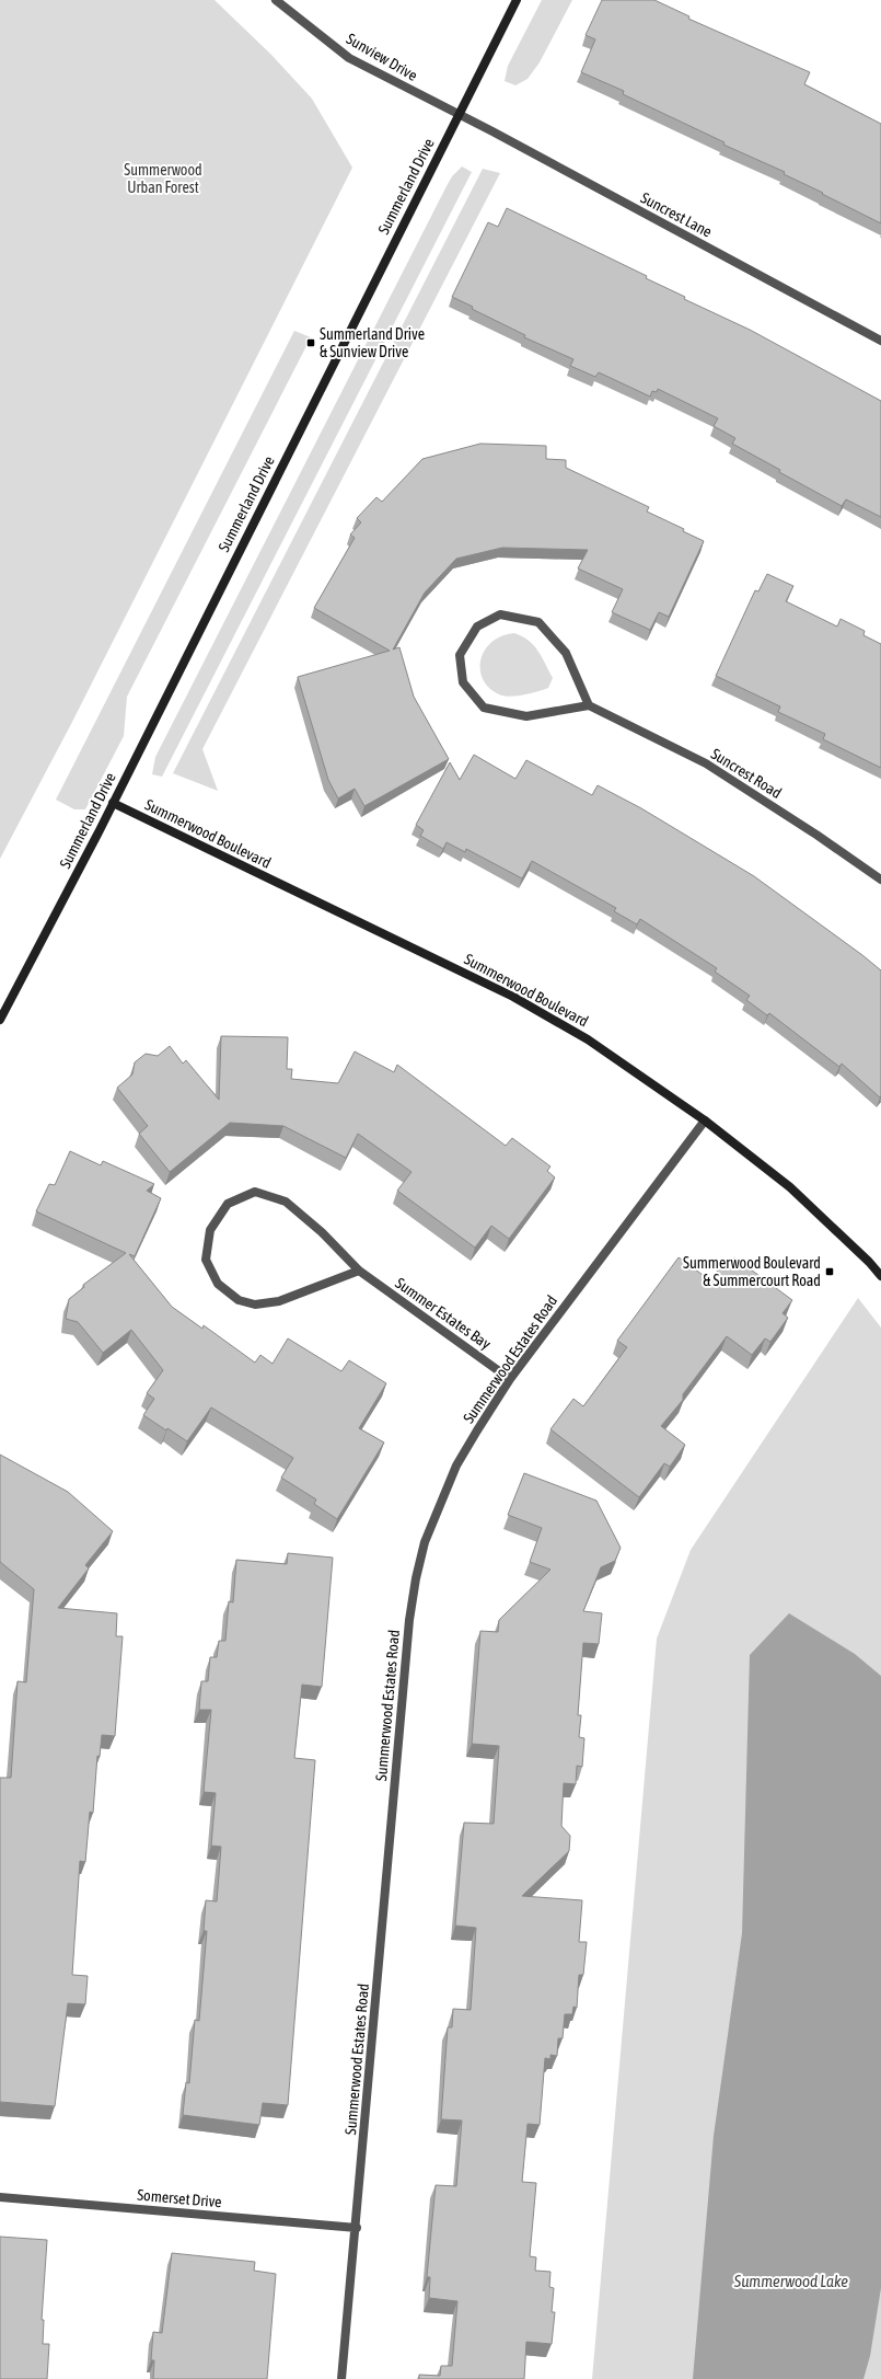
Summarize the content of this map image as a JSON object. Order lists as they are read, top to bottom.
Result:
{
  "streets": {
    "street": [
      "Sunview Drive",
      "Summerland Drive",
      "Suncrest Lane",
      "Suncrest Road",
      "Summerwood Boulevard",
      "Summer Estates Bay",
      "Summerwood Estates Road",
      "Somerset Drive"
    ]
  },
  "crossings": [
    ["Sunview Drive", "Summerland Drive"],
    ["Sunview Drive", "Suncrest Lane"],
    ["Summerland Drive", "Suncrest Lane"],
    ["Summerland Drive", "Summerwood Boulevard"],
    ["Summerwood Boulevard", "Summerwood Estates Road"],
    ["Summer Estates Bay", "Summerwood Estates Road"],
    ["Summerwood Estates Road", "Somerset Drive"]
  ],
  "water": ["Summerwood Lake"],
  "parks": ["Summerwood Urban Forest"],
  "places": {
    "transit": ["Summerland Drive & Sunview Drive", "Summerwood Boulevard & Summercourt Road"]
  }
}
